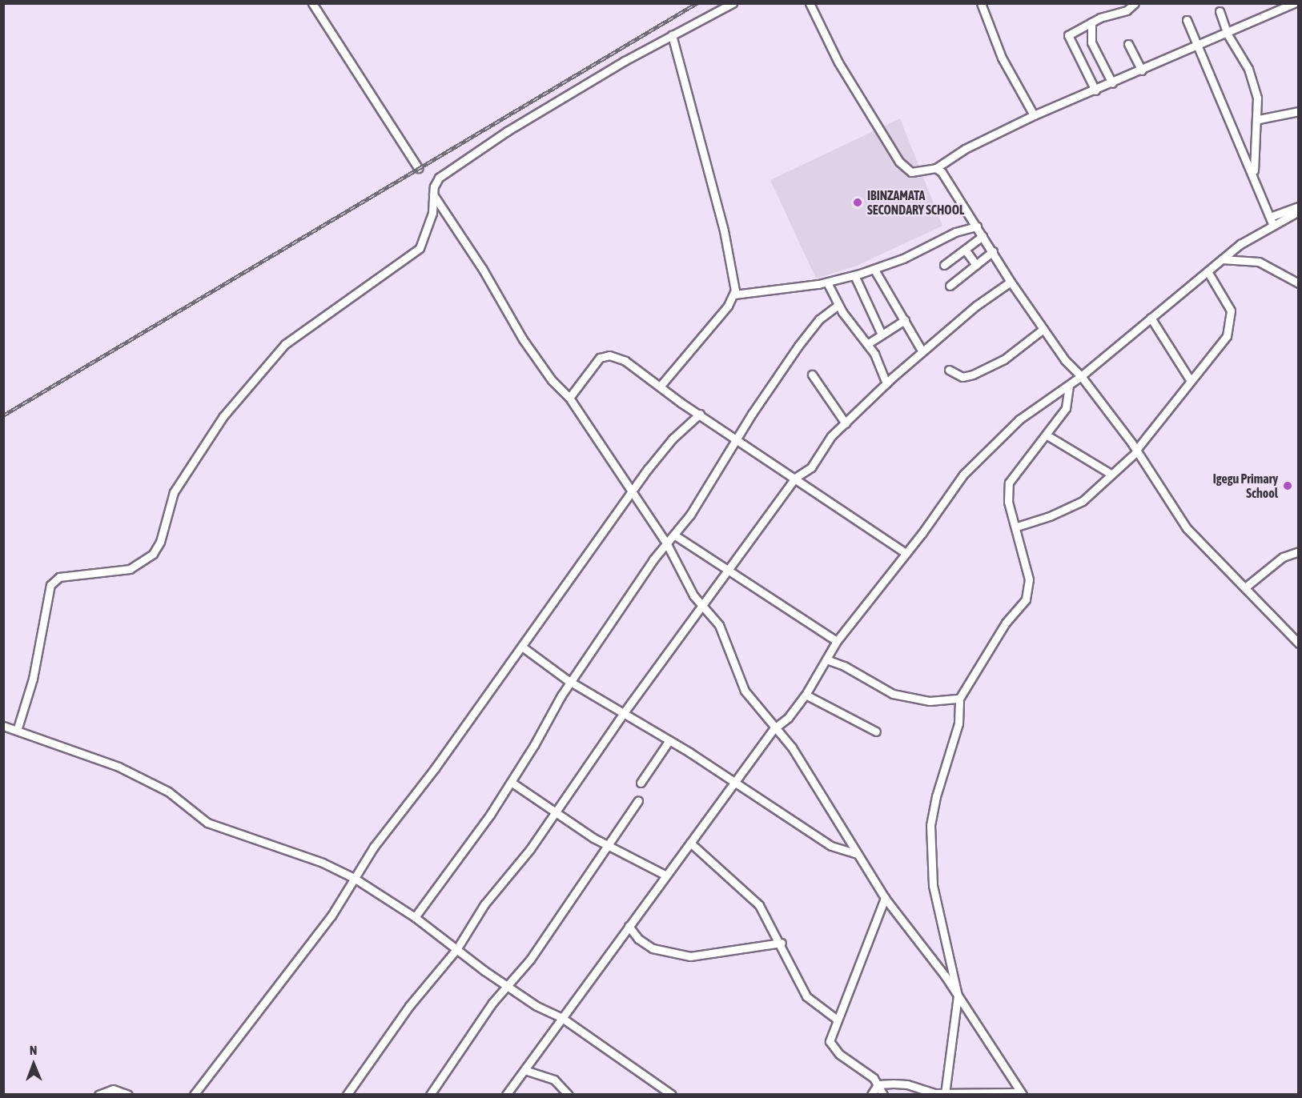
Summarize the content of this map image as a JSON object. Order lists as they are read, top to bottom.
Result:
{
  "places": ["IBINZAMATA SECONDARY SCHOOL", "Igegu Primary School"],
  "north": "top"
}
